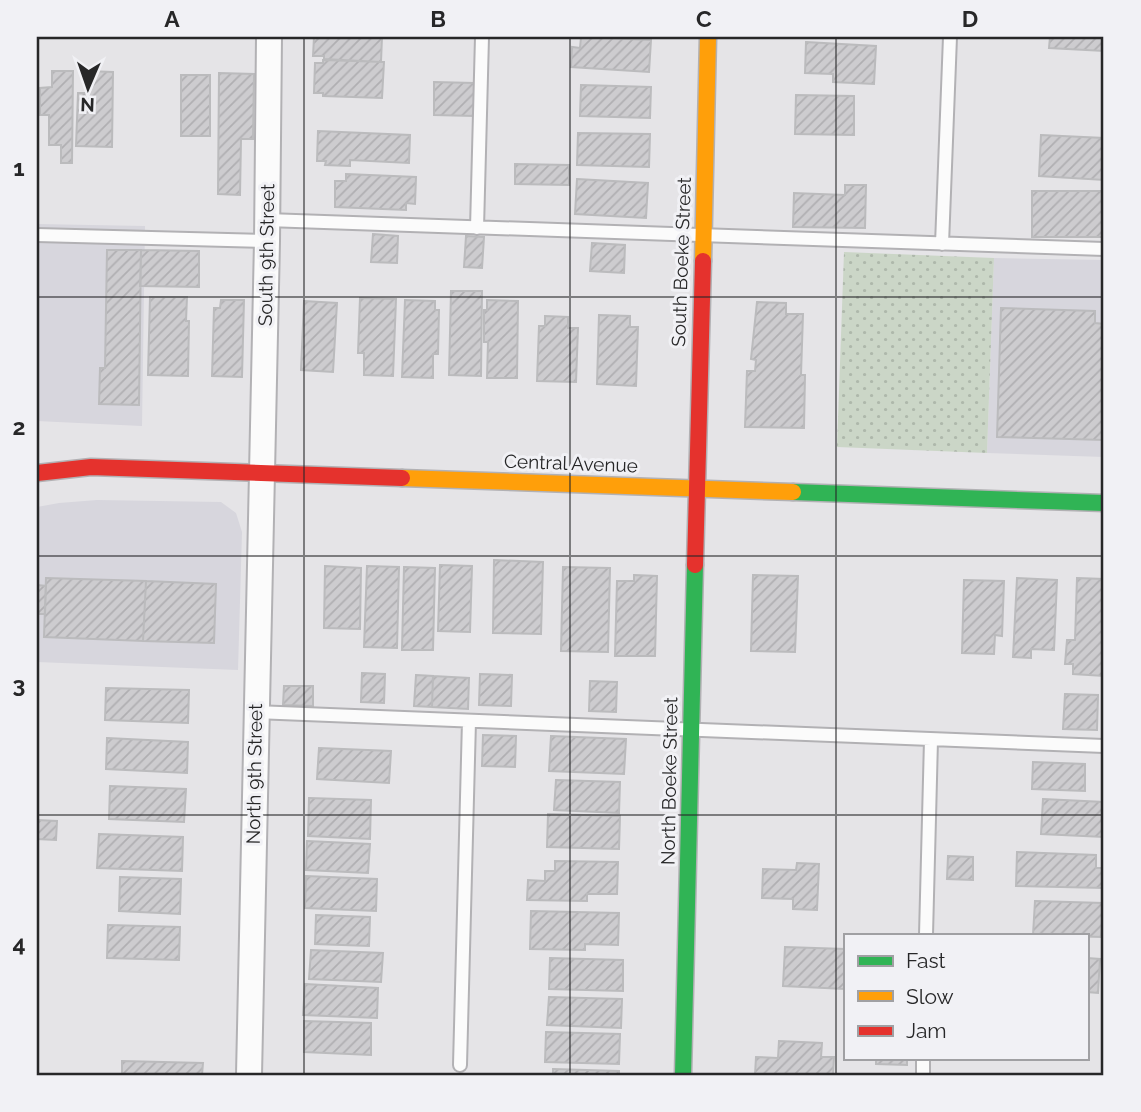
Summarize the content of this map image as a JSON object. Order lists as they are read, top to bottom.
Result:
{
  "streets": {
    "main road": ["South Boeke Street", "Central Avenue", "North Boeke Street"],
    "street": ["South 9th Street", "North 9th Street"]
  },
  "crossings": [
    ["South 9th Street", "Central Avenue"],
    ["South 9th Street", "North 9th Street"],
    ["South Boeke Street", "Central Avenue"],
    ["South Boeke Street", "North Boeke Street"],
    ["Central Avenue", "North 9th Street"],
    ["Central Avenue", "North Boeke Street"]
  ],
  "legend": ["Fast", "Slow", "Jam"],
  "north": "bottom",
  "grid": {
    "columns": [
      "A",
      "B",
      "C",
      "D"
    ],
    "rows": [
      "1",
      "2",
      "3",
      "4"
    ]
  }
}
